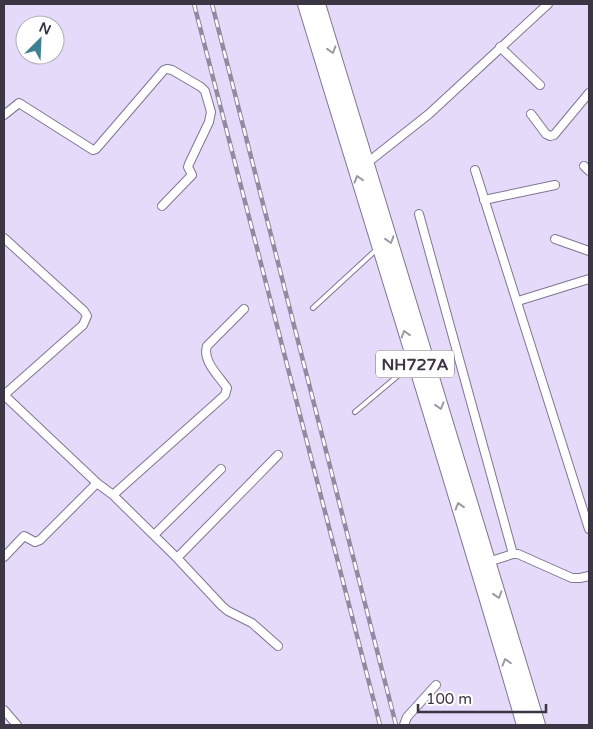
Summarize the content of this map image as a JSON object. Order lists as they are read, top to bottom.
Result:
{
  "streets": {
    "highway": ["NH727A"]
  },
  "scale_bar": "100 m",
  "north": "top right"
}
